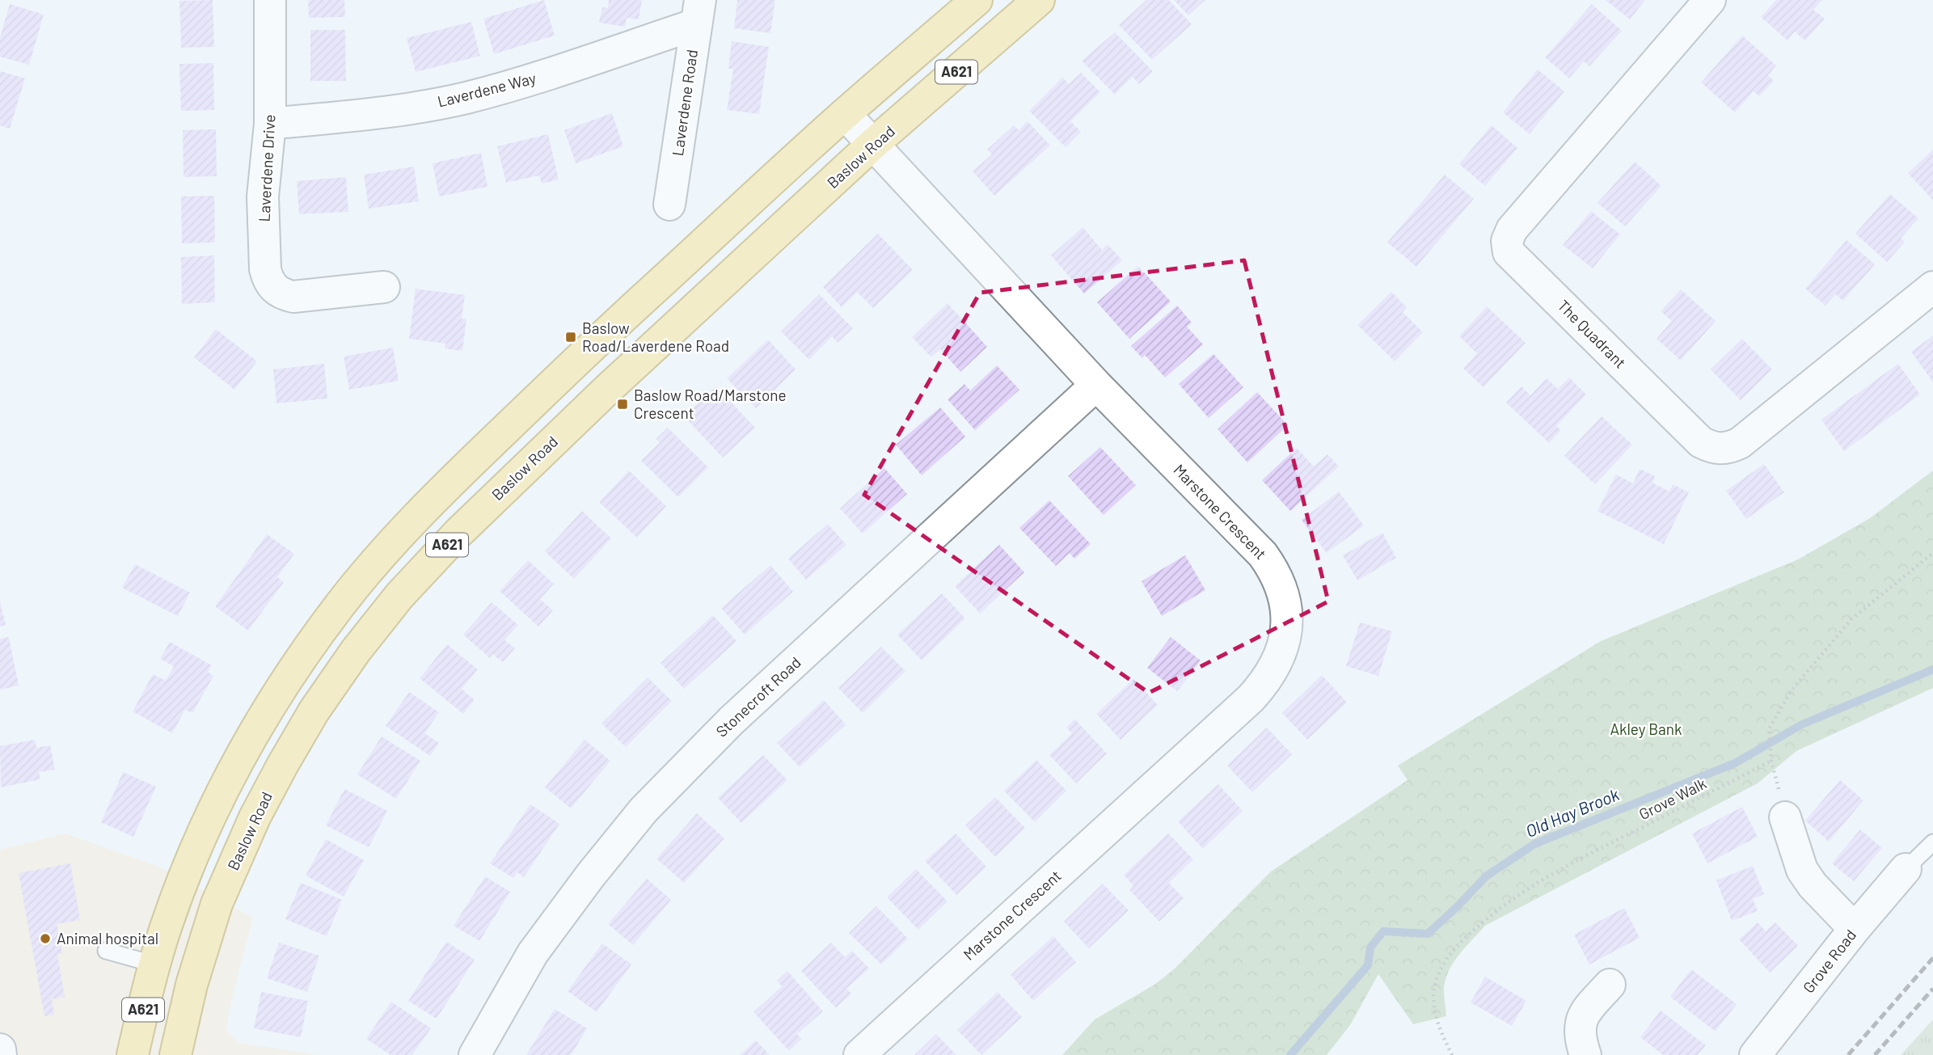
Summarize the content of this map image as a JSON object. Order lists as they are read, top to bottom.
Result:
{
  "streets": {
    "main road": ["A621", "Baslow Road"],
    "street": [
      "Laverdene Way",
      "Laverdene Road",
      "Laverdene Drive",
      "The Quadrant",
      "Marstone Crescent",
      "Stonecroft Road",
      "Grove Road"
    ],
    "path": ["Grove Walk"]
  },
  "crossings": [
    ["A621", "Marstone Crescent"],
    ["Laverdene Way", "Laverdene Road"],
    ["Laverdene Way", "Laverdene Drive"],
    ["Baslow Road", "Marstone Crescent"],
    ["Marstone Crescent", "Stonecroft Road"]
  ],
  "water": ["Old Hay Brook"],
  "parks": ["Akley Bank"],
  "places": {
    "transit": ["Baslow Road/Laverdene Road", "Baslow Road/Marstone Crescent"],
    "other": ["Animal hospital"]
  }
}
